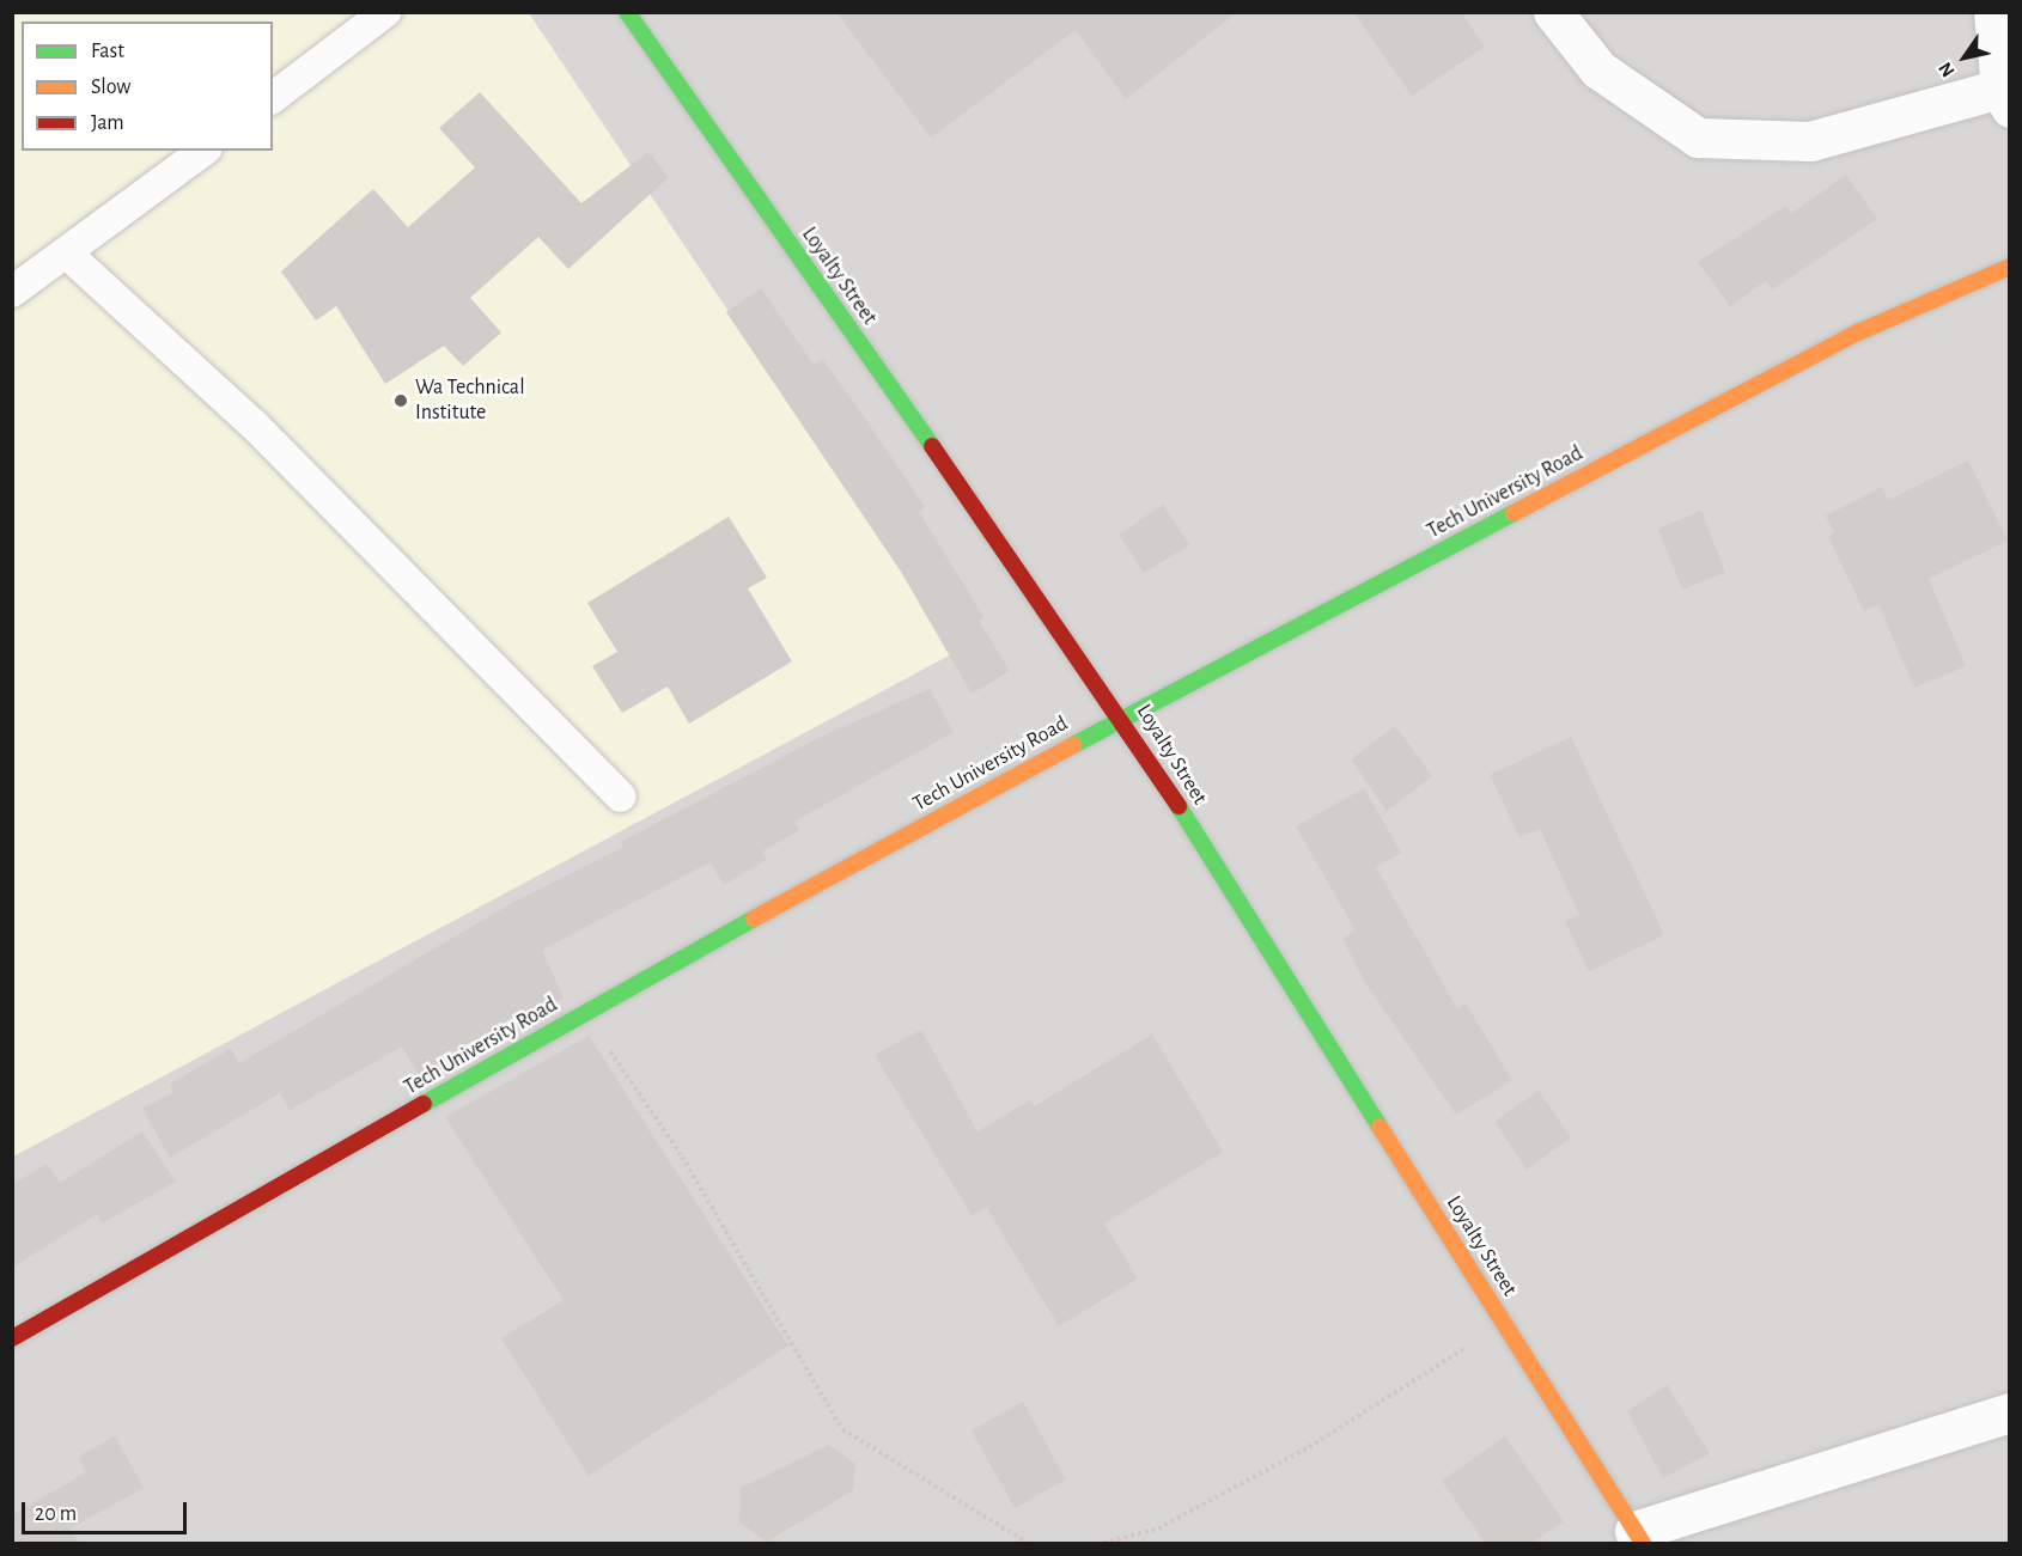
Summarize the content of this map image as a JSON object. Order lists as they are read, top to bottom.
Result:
{
  "streets": {
    "street": ["Loyalty Street", "Tech University Road"]
  },
  "crossings": [
    ["Loyalty Street", "Tech University Road"]
  ],
  "places": ["Wa Technical Institute"],
  "legend": ["Fast", "Slow", "Jam"],
  "scale_bar": "20 m",
  "north": "bottom left"
}
